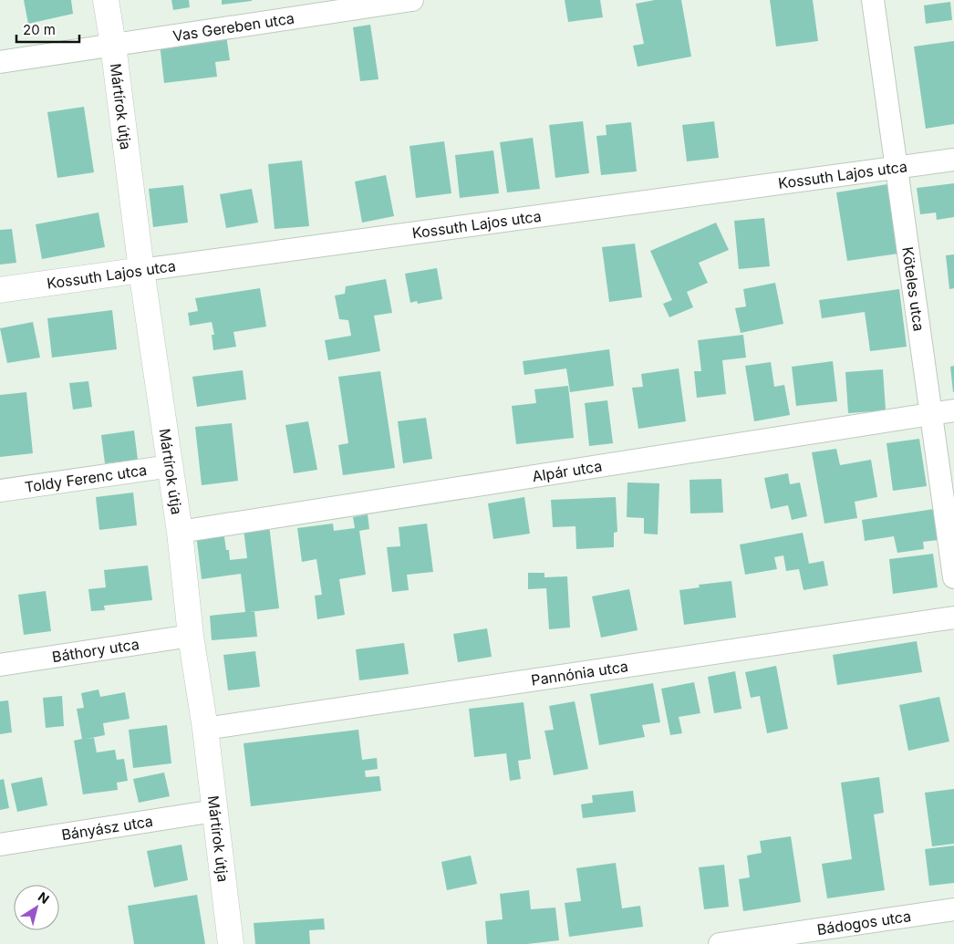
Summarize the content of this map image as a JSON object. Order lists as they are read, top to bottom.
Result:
{
  "streets": {
    "street": [
      "Vas Gereben utca",
      "Mártírok útja",
      "Kossuth Lajos utca",
      "Köteles utca",
      "Alpár utca",
      "Toldy Ferenc utca",
      "Báthory utca",
      "Pannónia utca",
      "Bányász utca",
      "Bádogos utca"
    ]
  },
  "crossings": [
    ["Vas Gereben utca", "Mártírok útja"],
    ["Mártírok útja", "Kossuth Lajos utca"],
    ["Mártírok útja", "Alpár utca"],
    ["Mártírok útja", "Toldy Ferenc utca"],
    ["Mártírok útja", "Báthory utca"],
    ["Mártírok útja", "Pannónia utca"],
    ["Mártírok útja", "Bányász utca"],
    ["Kossuth Lajos utca", "Köteles utca"],
    ["Köteles utca", "Alpár utca"]
  ],
  "scale_bar": "20 m",
  "north": "top right"
}
